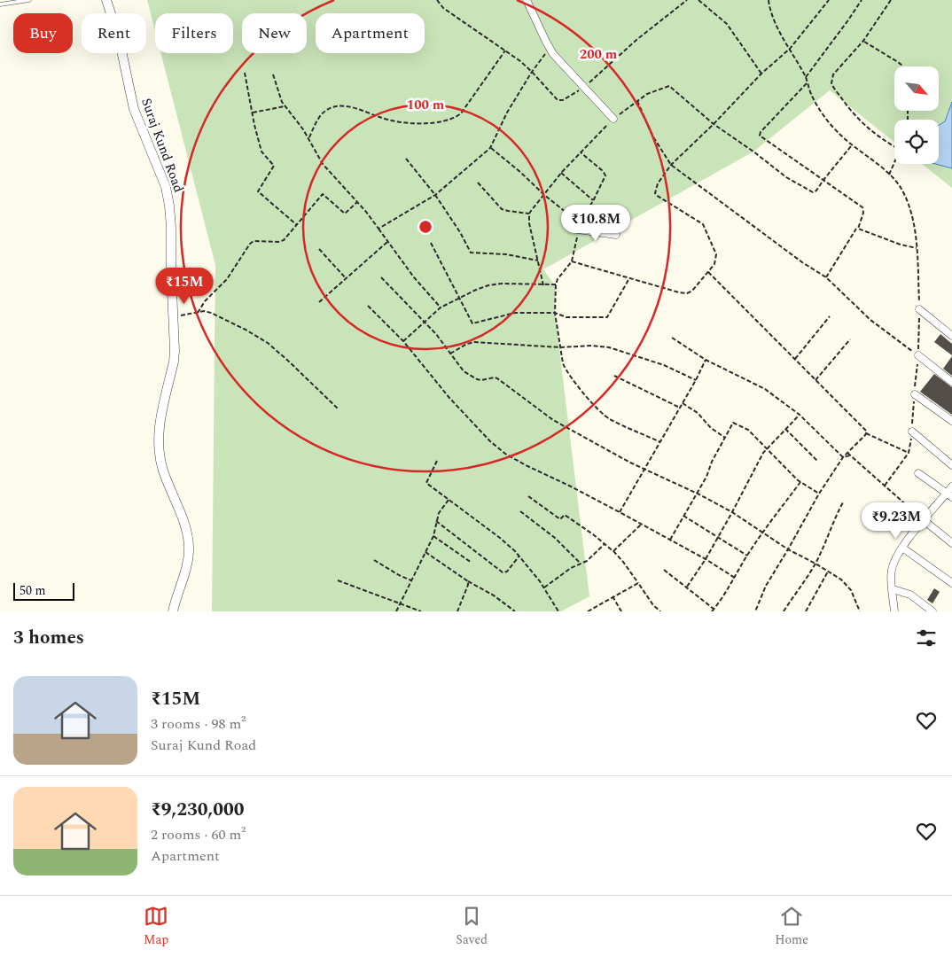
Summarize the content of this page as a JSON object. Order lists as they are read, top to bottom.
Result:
{
  "streets": {
    "street": ["Suraj Kund Road"]
  },
  "scale_bar": "50 m",
  "north": "bottom right",
  "page": {
    "chip": [
      "Buy",
      "Rent",
      "Filters",
      "New",
      "Apartment"
    ],
    "price": ["₹10.8M", "₹15M", "₹9.23M"],
    "scale": "50 m",
    "heading": "3 homes",
    "list": [
      {
        "name": "₹15M",
        "note": "3 rooms · 98 m² · Suraj Kund Road"
      },
      {
        "name": "₹9,230,000",
        "note": "2 rooms · 60 m² · Apartment"
      }
    ],
    "tabs": ["Map", "Saved", "Home"]
  },
  "rings": ["200 m", "100 m"]
}
